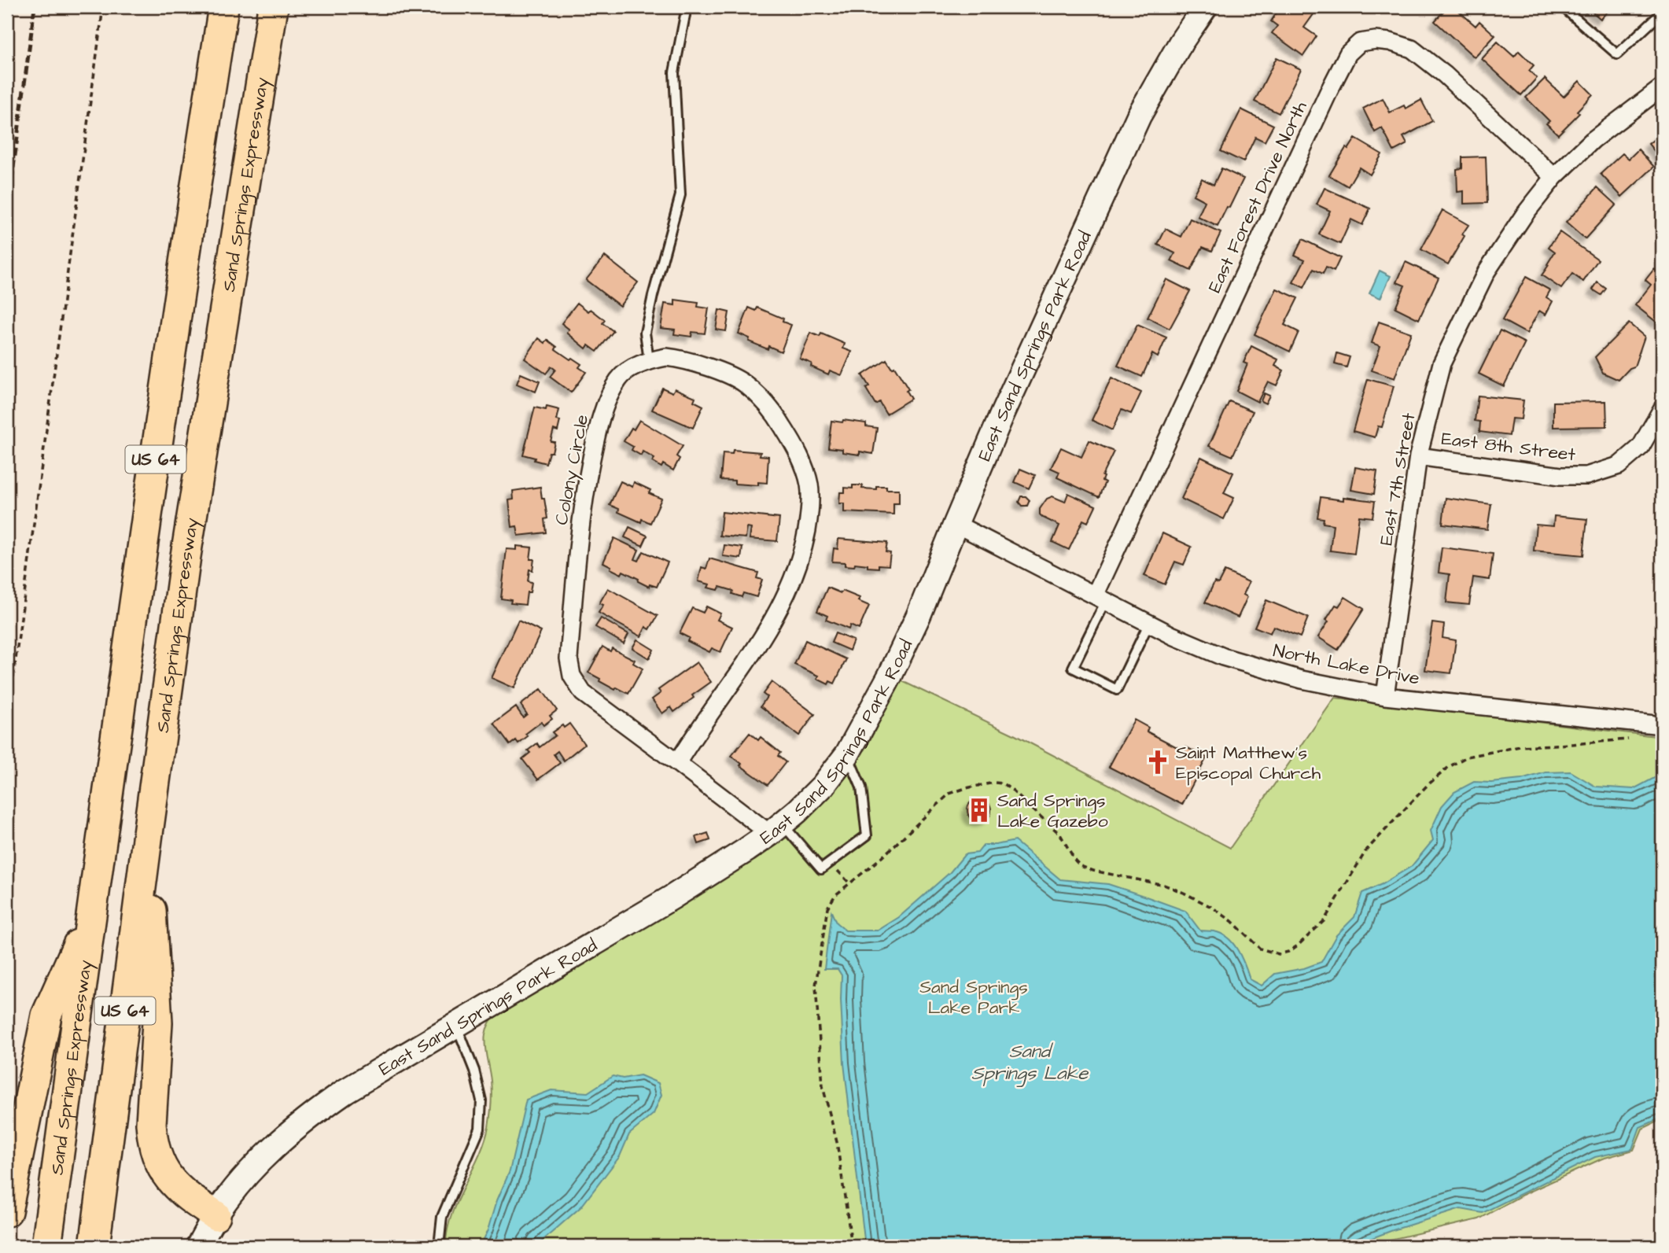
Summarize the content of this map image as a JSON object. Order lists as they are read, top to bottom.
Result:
{
  "streets": {
    "highway": ["Sand Springs Expressway", "US 64"],
    "street": [
      "East Forest Drive North",
      "East Sand Springs Park Road",
      "East 8th Street",
      "Colony Circle",
      "East 7th Street",
      "North Lake Drive"
    ]
  },
  "crossings": [
    ["East Forest Drive North", "East 7th Street"],
    ["East Forest Drive North", "North Lake Drive"],
    ["East Sand Springs Park Road", "Colony Circle"],
    ["East Sand Springs Park Road", "North Lake Drive"],
    ["East 8th Street", "East 7th Street"],
    ["East 7th Street", "North Lake Drive"]
  ],
  "water": ["Sand Springs Lake"],
  "parks": ["Sand Springs Lake Park"],
  "places": {
    "church": ["Saint Matthew's Episcopal Church"],
    "building": ["Sand Springs Lake Gazebo"]
  }
}
